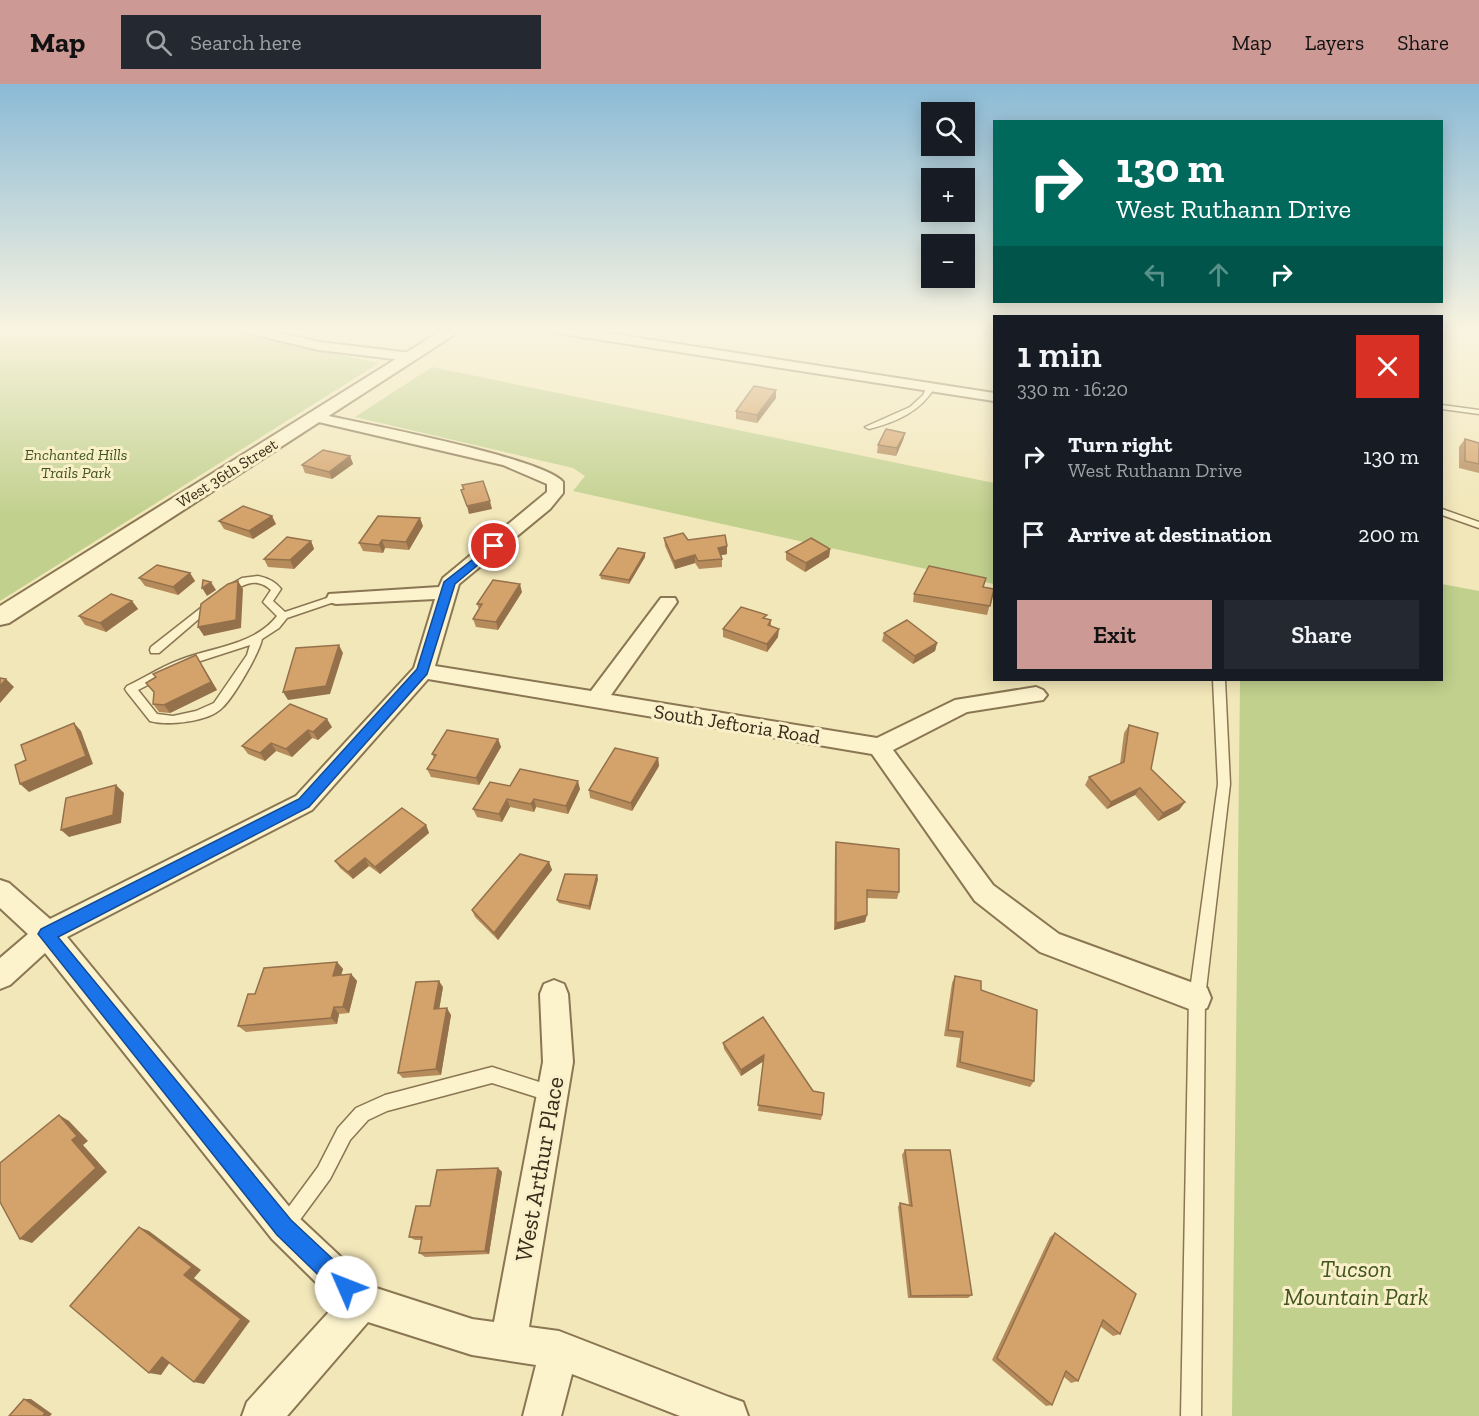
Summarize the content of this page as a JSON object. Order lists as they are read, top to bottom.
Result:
{
  "streets": {
    "street": ["West 36th Street", "South Jeftoria Road", "West Arthur Place"]
  },
  "parks": ["Enchanted Hills Trails Park", "Tucson Mountain Park"],
  "page": {
    "header": "Map",
    "search": "Search here",
    "nav": ["Map", "Layers", "Share"],
    "map_buttons": ["+", "−"],
    "turn": ["130 m", "West Ruthann Drive"],
    "heading": ["1 min", "330 m · 16:20"],
    "list": [
      {
        "name": "Turn right",
        "note": "West Ruthann Drive",
        "value": "130 m"
      },
      {
        "name": "Arrive at destination",
        "value": "200 m"
      }
    ],
    "buttons": ["Exit", "Share"]
  }
}
